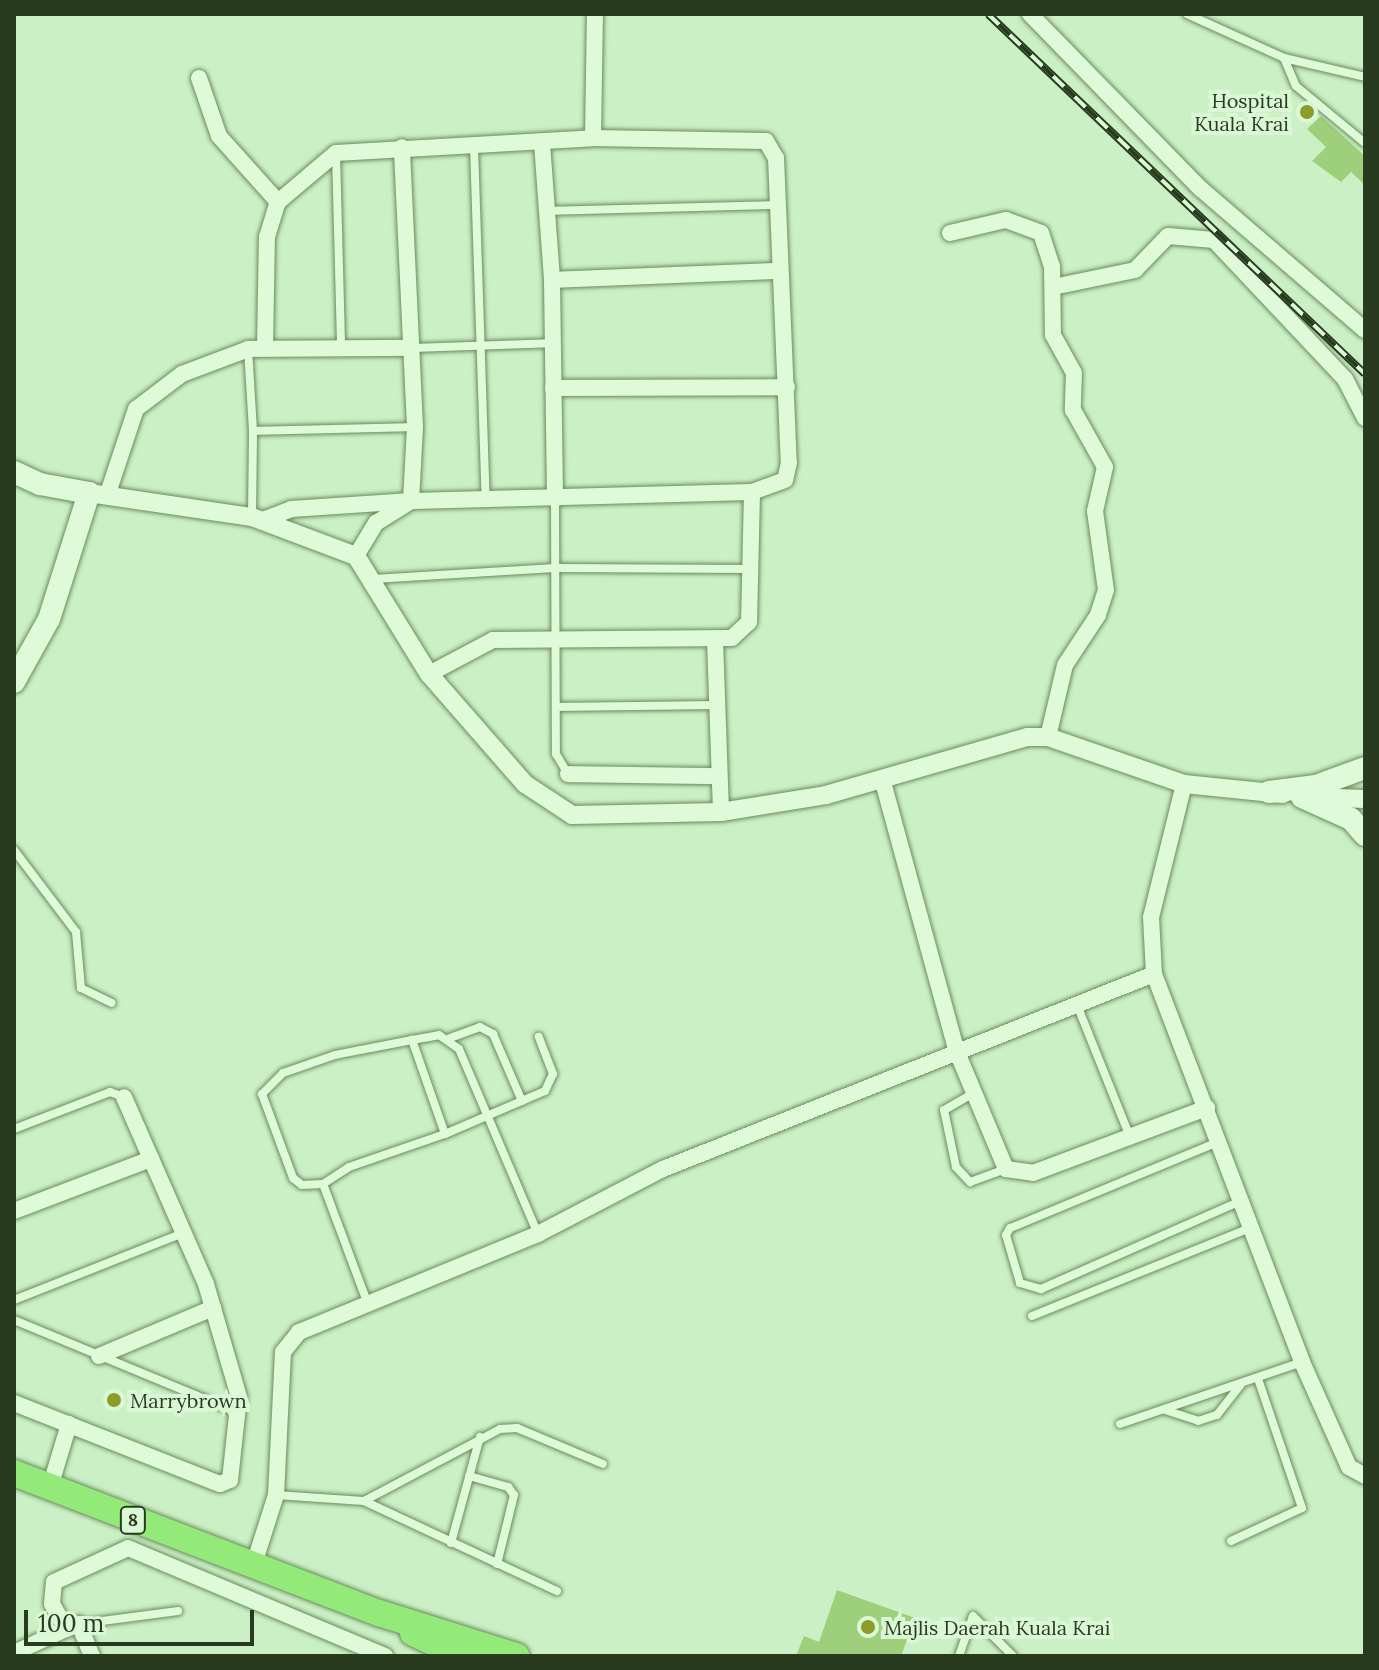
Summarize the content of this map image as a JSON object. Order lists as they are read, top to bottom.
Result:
{
  "streets": {
    "highway": ["8"]
  },
  "places": ["Hospital Kuala Krai", "Marrybrown", "Majlis Daerah Kuala Krai"],
  "scale_bar": "100 m"
}
